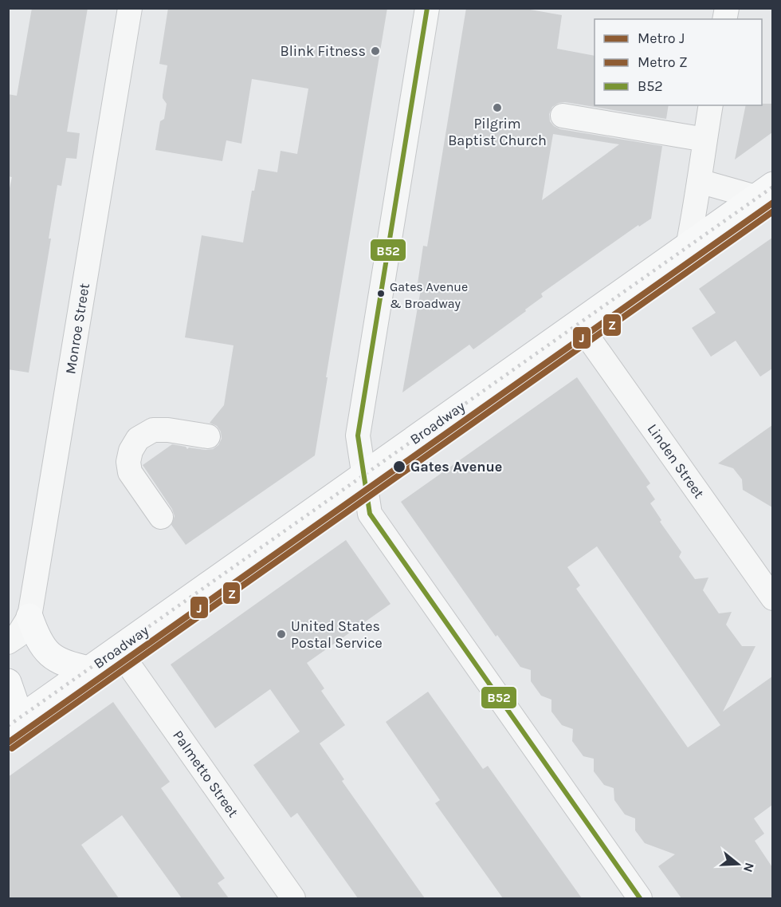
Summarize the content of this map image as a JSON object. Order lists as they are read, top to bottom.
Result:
{
  "streets": {
    "main road": ["Broadway"],
    "street": ["Monroe Street", "Linden Street", "Palmetto Street"]
  },
  "crossings": [
    ["Broadway", "Linden Street"],
    ["Broadway", "Palmetto Street"]
  ],
  "places": [
    "Blink Fitness",
    "Pilgrim Baptist Church",
    "Gates Avenue & Broadway",
    "Gates Avenue",
    "United States Postal Service"
  ],
  "lines": ["transit line B52", "metro line J", "metro line Z"],
  "legend": ["Metro J", "Metro Z", "B52"],
  "north": "right"
}
